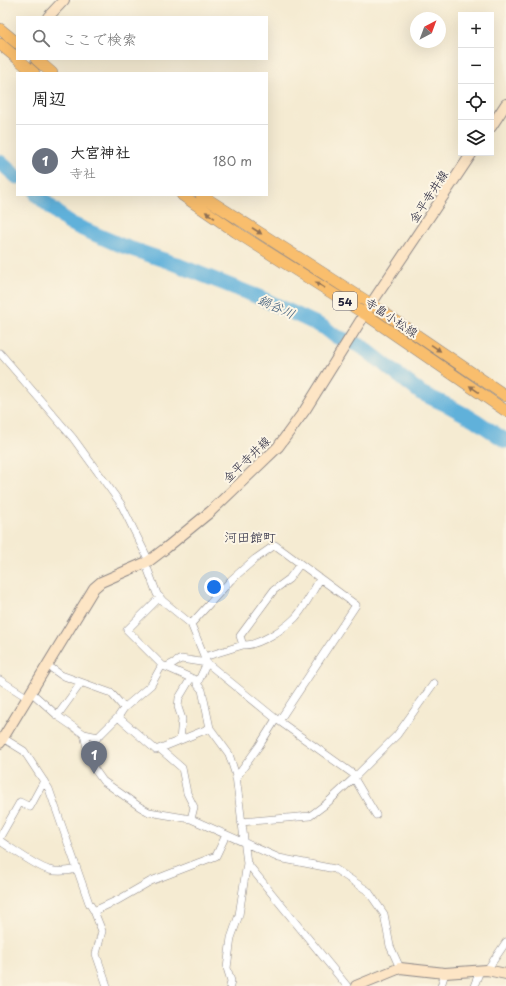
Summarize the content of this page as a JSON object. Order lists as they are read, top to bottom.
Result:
{
  "streets": {
    "main road": ["金平寺井線", "54", "寺畠小松線"]
  },
  "crossings": [
    ["金平寺井線", "寺畠小松線"]
  ],
  "districts": ["河田館町"],
  "water": ["鍋谷川"],
  "north": "top right",
  "page": {
    "map_buttons": ["+", "−"],
    "search": "ここで検索",
    "heading": "周辺",
    "list": [
      {
        "mark": "1",
        "name": "大宮神社",
        "note": "寺社",
        "value": "180 m"
      }
    ],
    "pins": "1"
  }
}
